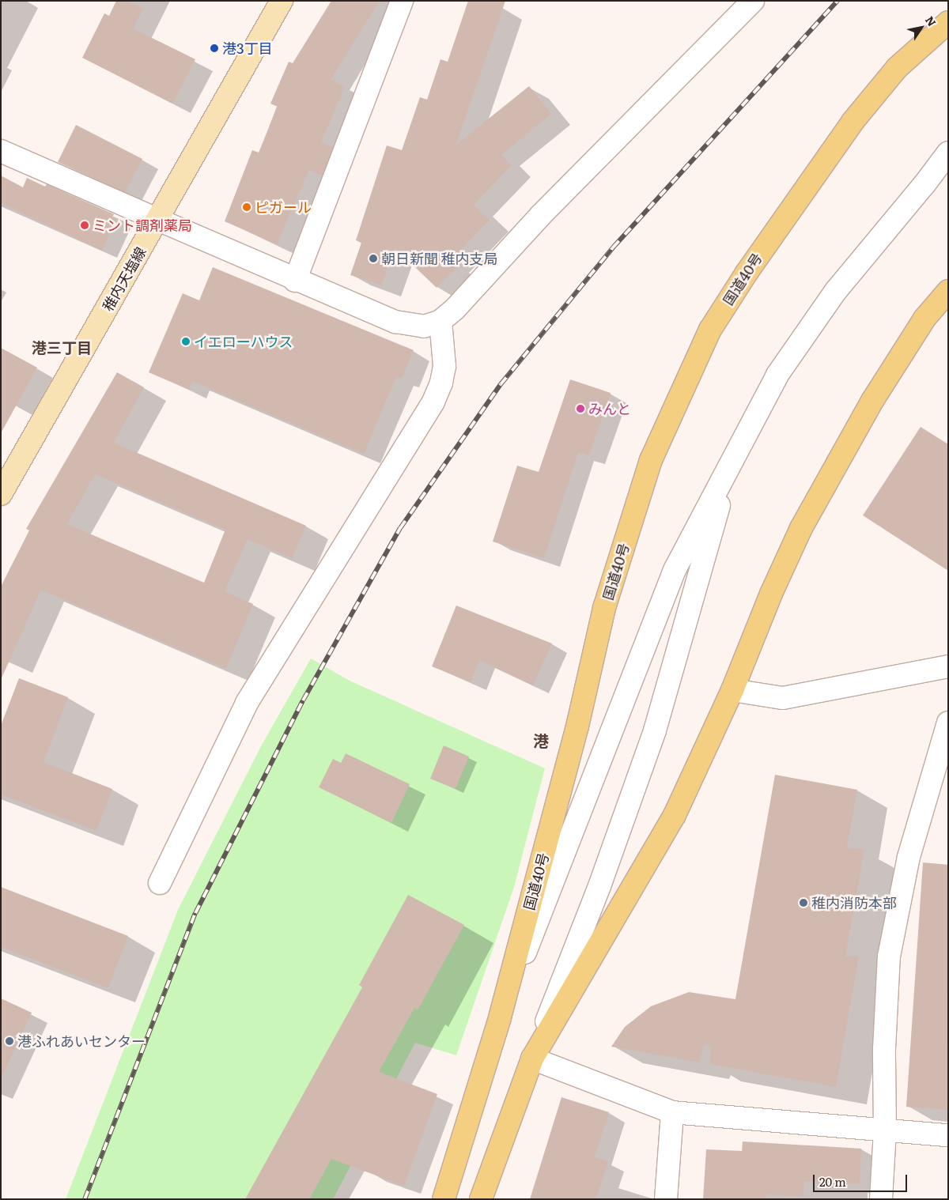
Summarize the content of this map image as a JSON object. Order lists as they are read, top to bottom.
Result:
{
  "streets": {
    "highway": ["国道40号"],
    "main road": ["稚内天塩線"]
  },
  "districts": ["港三丁目", "港"],
  "places": [
    "港3丁目",
    "ピガール",
    "ミント調剤薬局",
    "朝日新聞 稚内支局",
    "イエローハウス",
    "みんと",
    "稚内消防本部",
    "港ふれあいセンター"
  ],
  "scale_bar": "20 m",
  "north": "top right"
}
